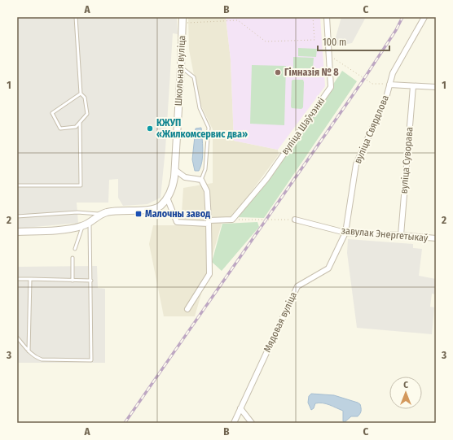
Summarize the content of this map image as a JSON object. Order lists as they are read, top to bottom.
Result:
{
  "streets": {
    "street": [
      "Школьная вуліца",
      "вуліца Шаўчэнкі",
      "вуліца Свярдлова",
      "вуліца Суворава",
      "завулак Энергетыкаў",
      "Мядовая вуліца"
    ]
  },
  "crossings": [
    ["вуліца Свярдлова", "завулак Энергетыкаў"],
    ["вуліца Свярдлова", "Мядовая вуліца"],
    ["вуліца Суворава", "завулак Энергетыкаў"],
    ["завулак Энергетыкаў", "Мядовая вуліца"]
  ],
  "places": {
    "other": ["Гімназія № 8", "КЖУП «Жилкомсервис два»"],
    "transit": ["Малочны завод"]
  },
  "scale_bar": "100 m",
  "north": "top",
  "grid": {
    "columns": ["A", "B", "C"],
    "rows": ["1", "2", "3"]
  }
}
